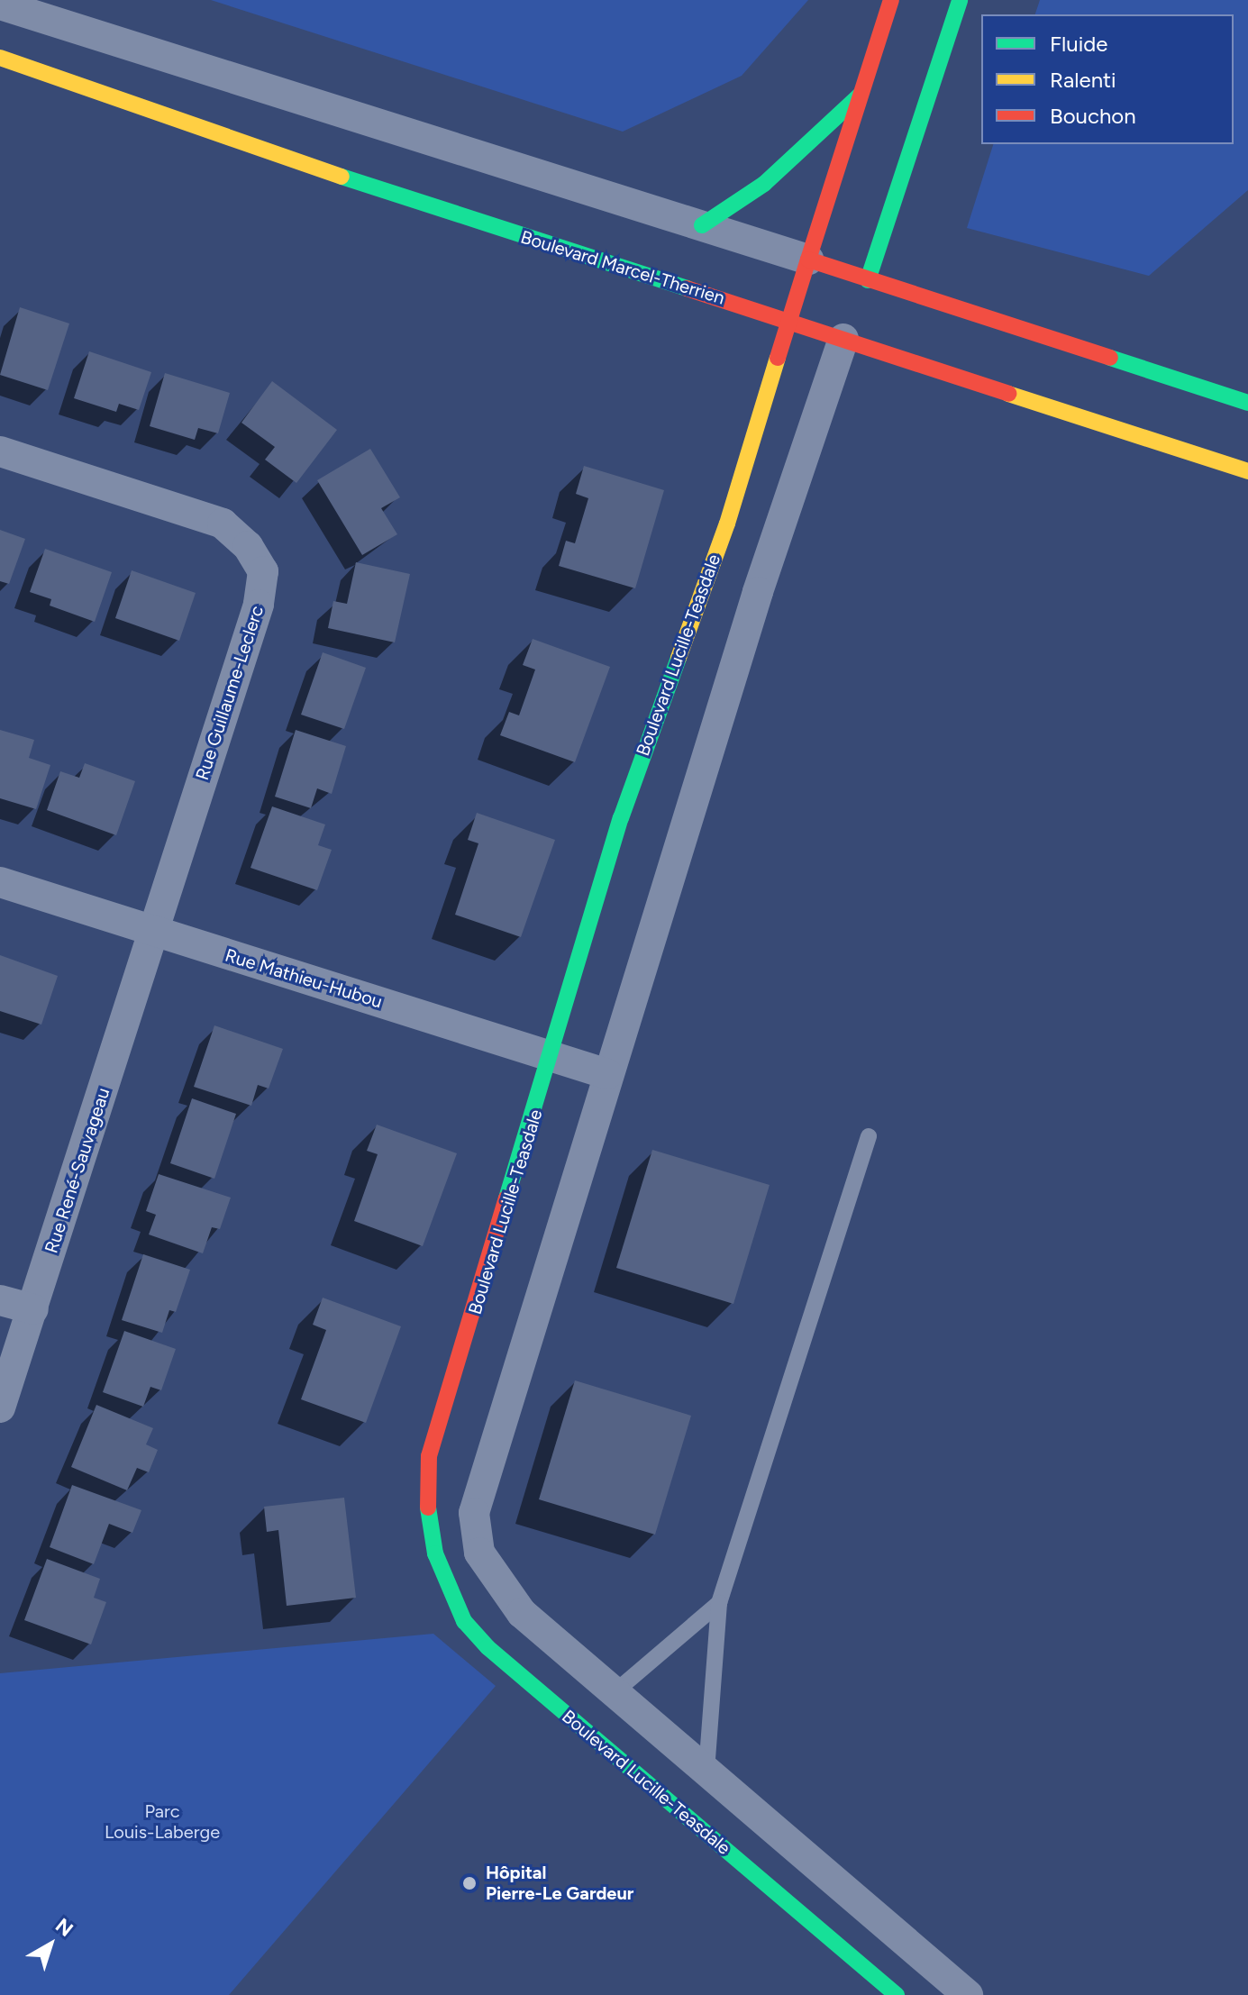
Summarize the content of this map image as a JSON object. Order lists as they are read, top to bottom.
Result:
{
  "streets": {
    "main road": ["Boulevard Marcel-Therrien", "Boulevard Lucille-Teasdale"],
    "street": ["Rue Guillaume-Leclerc", "Rue Mathieu-Hubou", "Rue René-Sauvageau"]
  },
  "crossings": [
    ["Boulevard Marcel-Therrien", "Boulevard Lucille-Teasdale"],
    ["Boulevard Lucille-Teasdale", "Rue Mathieu-Hubou"],
    ["Rue Guillaume-Leclerc", "Rue Mathieu-Hubou"],
    ["Rue Guillaume-Leclerc", "Rue René-Sauvageau"],
    ["Rue Mathieu-Hubou", "Rue René-Sauvageau"]
  ],
  "parks": ["Parc Louis-Laberge"],
  "places": ["Hôpital Pierre-Le Gardeur"],
  "legend": ["Fluide", "Ralenti", "Bouchon"],
  "north": "top right"
}
